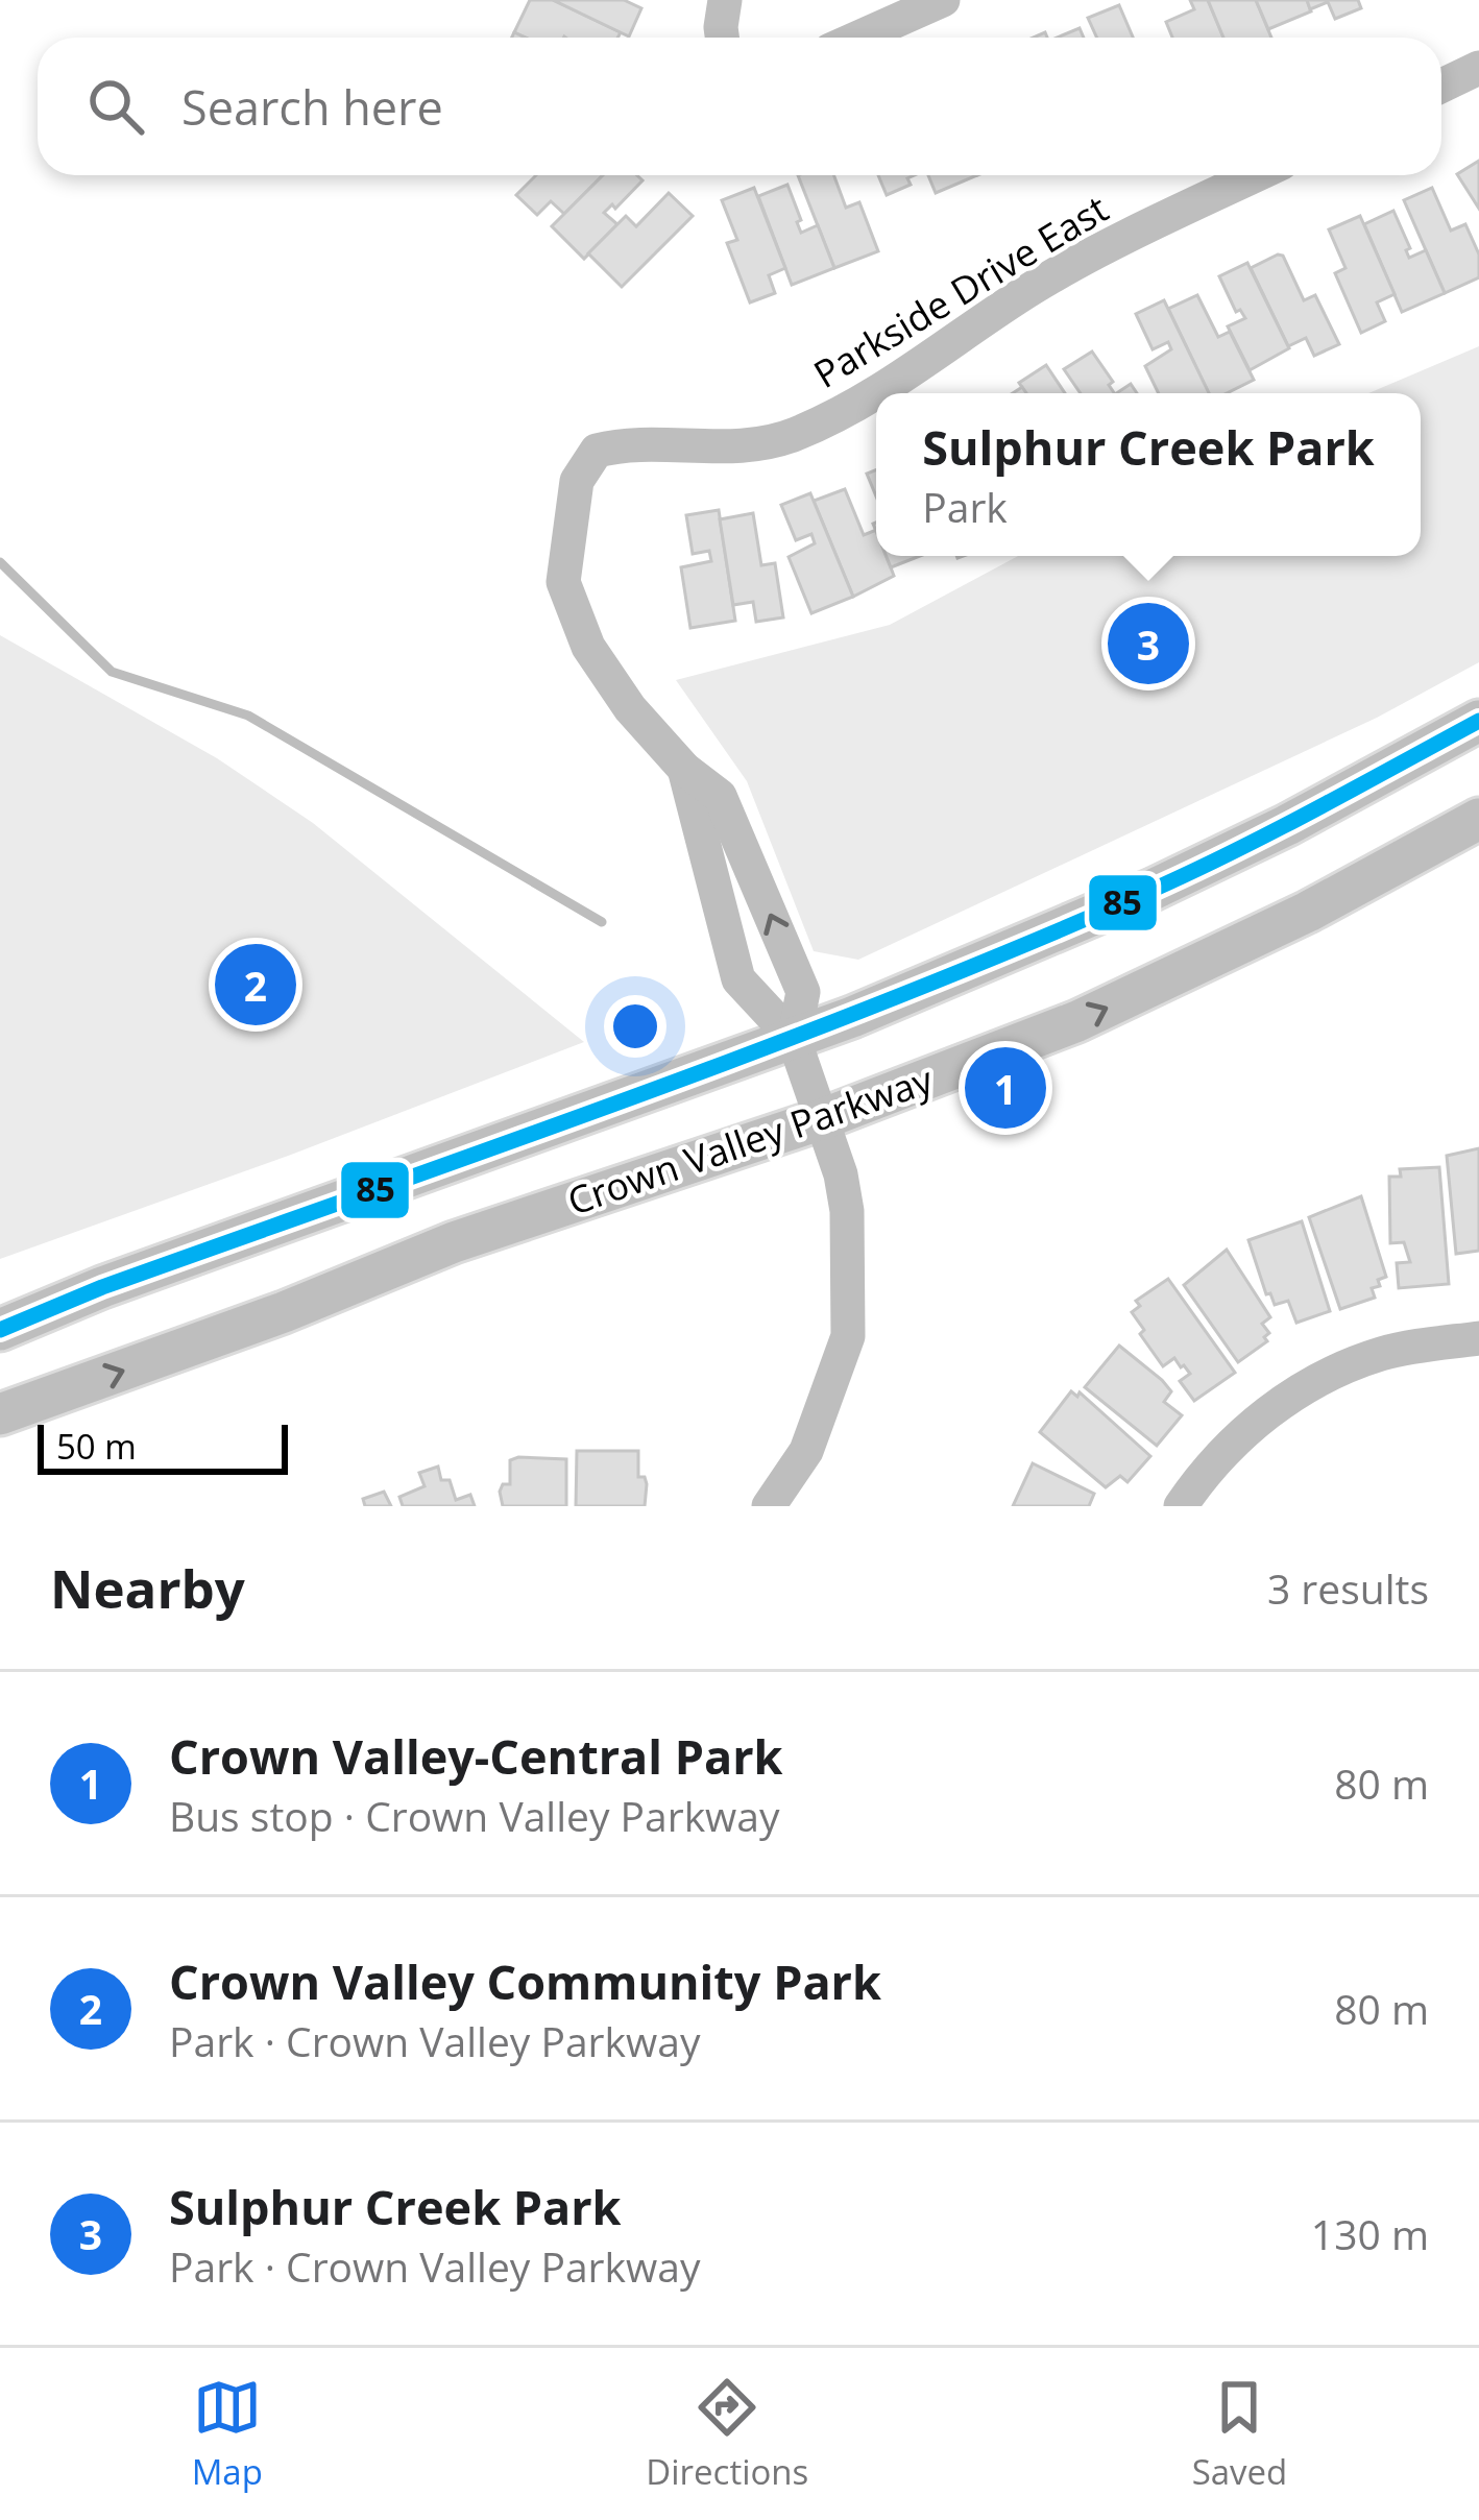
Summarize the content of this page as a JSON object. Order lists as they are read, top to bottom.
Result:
{
  "streets": {
    "main road": ["Crown Valley Parkway"],
    "street": ["Parkside Drive East"]
  },
  "lines": ["transit line 85"],
  "scale_bar": "50 m",
  "page": {
    "search": "Search here",
    "popup": ["Sulphur Creek Park", "Park"],
    "pins": ["3", "2", "1"],
    "scale": "50 m",
    "heading": ["Nearby", "3 results"],
    "list": [
      {
        "mark": "1",
        "name": "Crown Valley-Central Park",
        "note": "Bus stop · Crown Valley Parkway",
        "value": "80 m"
      },
      {
        "mark": "2",
        "name": "Crown Valley Community Park",
        "note": "Park · Crown Valley Parkway",
        "value": "80 m"
      },
      {
        "mark": "3",
        "name": "Sulphur Creek Park",
        "note": "Park · Crown Valley Parkway",
        "value": "130 m"
      }
    ],
    "nav": ["Map", "Directions", "Saved"]
  }
}
